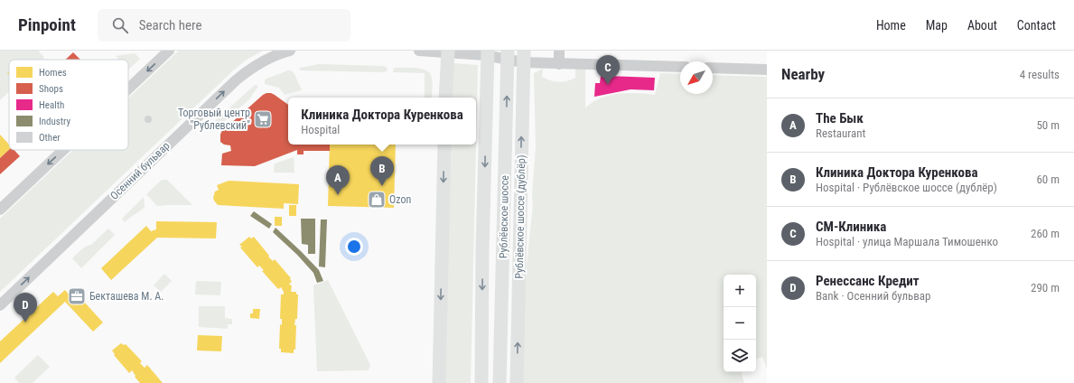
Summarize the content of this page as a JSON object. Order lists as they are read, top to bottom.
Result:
{
  "streets": {
    "main road": ["Рублёвское шоссе", "Рублёвское шоссе (дублёр)"],
    "street": ["Осенний бульвар"]
  },
  "places": {
    "supermarket": ["Торговый центр \"Рублевский\""],
    "shop": ["Ozon"],
    "office": ["Бекташева М. А."]
  },
  "legend": [
    "Homes",
    "Shops",
    "Health",
    "Industry",
    "Other"
  ],
  "north": "bottom left",
  "page": {
    "header": "Pinpoint",
    "search": "Search here",
    "nav": [
      "Home",
      "Map",
      "About",
      "Contact"
    ],
    "heading": ["Nearby", "4 results"],
    "pins": [
      "C",
      "B",
      "A",
      "D"
    ],
    "popup": ["Клиника Доктора Куренкова", "Hospital"],
    "list": [
      {
        "mark": "A",
        "name": "The Бык",
        "note": "Restaurant",
        "value": "50 m"
      },
      {
        "mark": "B",
        "name": "Клиника Доктора Куренкова",
        "note": "Hospital · Рублёвское шоссе (дублёр)",
        "value": "60 m"
      },
      {
        "mark": "C",
        "name": "СМ-Клиника",
        "note": "Hospital · улица Маршала Тимошенко",
        "value": "260 m"
      },
      {
        "mark": "D",
        "name": "Ренессанс Кредит",
        "note": "Bank · Осенний бульвар",
        "value": "290 m"
      }
    ],
    "map_buttons": ["+", "−"]
  }
}
